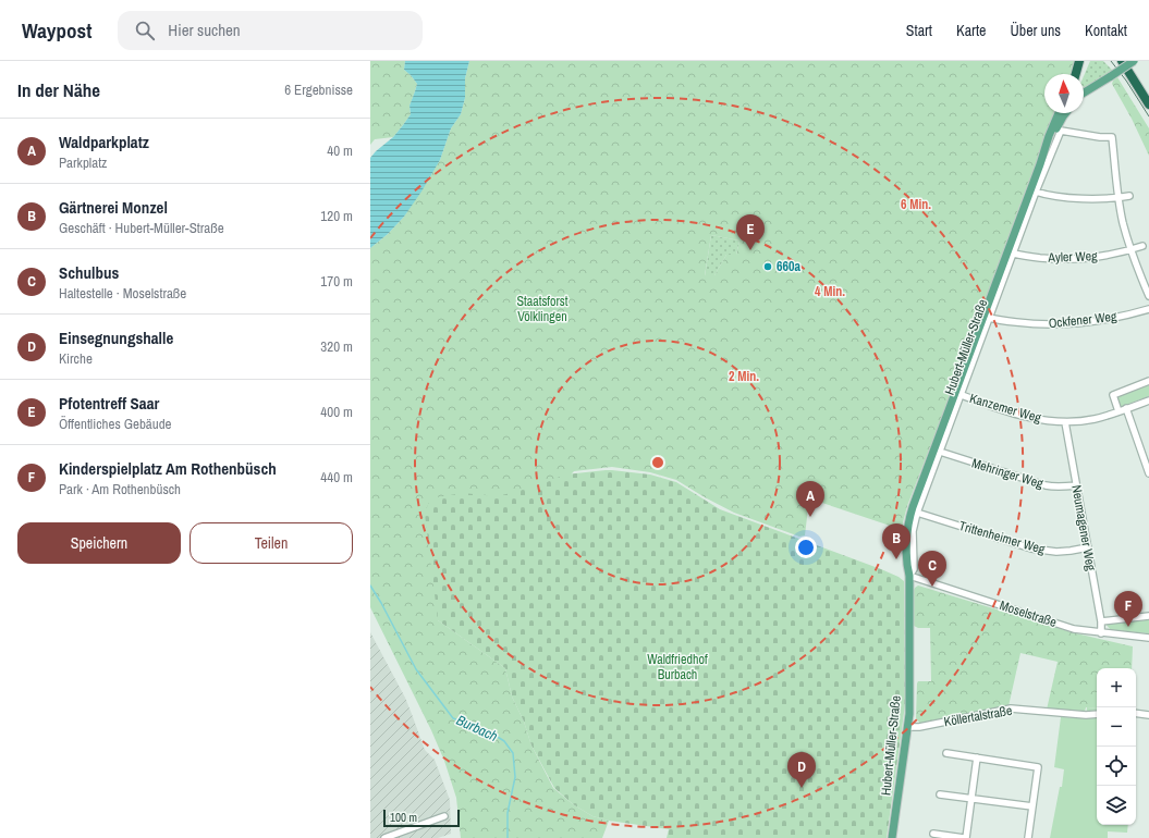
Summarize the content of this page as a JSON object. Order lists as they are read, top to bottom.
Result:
{
  "streets": {
    "main road": ["Hubert-Müller-Straße"],
    "street": [
      "Ayler Weg",
      "Ockfener Weg",
      "Kanzemer Weg",
      "Mehringer Weg",
      "Neumagener Weg",
      "Trittenheimer Weg",
      "Moselstraße",
      "Köllertalstraße"
    ]
  },
  "crossings": [
    ["Ayler Weg", "Hubert-Müller-Straße"],
    ["Ockfener Weg", "Hubert-Müller-Straße"],
    ["Hubert-Müller-Straße", "Kanzemer Weg"],
    ["Hubert-Müller-Straße", "Mehringer Weg"],
    ["Hubert-Müller-Straße", "Trittenheimer Weg"],
    ["Hubert-Müller-Straße", "Moselstraße"],
    ["Hubert-Müller-Straße", "Köllertalstraße"],
    ["Kanzemer Weg", "Neumagener Weg"],
    ["Mehringer Weg", "Neumagener Weg"],
    ["Neumagener Weg", "Trittenheimer Weg"],
    ["Neumagener Weg", "Moselstraße"]
  ],
  "water": ["Burbach"],
  "parks": ["Staatsforst Völklingen", "Waldfriedhof Burbach"],
  "places": ["660a"],
  "scale_bar": "100 m",
  "north": "top",
  "page": {
    "header": "Waypost",
    "search": "Hier suchen",
    "nav": [
      "Start",
      "Karte",
      "Über uns",
      "Kontakt"
    ],
    "heading": ["In der Nähe", "6 Ergebnisse"],
    "list": [
      {
        "mark": "A",
        "name": "Waldparkplatz",
        "note": "Parkplatz",
        "value": "40 m"
      },
      {
        "mark": "B",
        "name": "Gärtnerei Monzel",
        "note": "Geschäft · Hubert-Müller-Straße",
        "value": "120 m"
      },
      {
        "mark": "C",
        "name": "Schulbus",
        "note": "Haltestelle · Moselstraße",
        "value": "170 m"
      },
      {
        "mark": "D",
        "name": "Einsegnungshalle",
        "note": "Kirche",
        "value": "320 m"
      },
      {
        "mark": "E",
        "name": "Pfotentreff Saar",
        "note": "Öffentliches Gebäude",
        "value": "400 m"
      },
      {
        "mark": "F",
        "name": "Kinderspielplatz Am Rothenbüsch",
        "note": "Park · Am Rothenbüsch",
        "value": "440 m"
      }
    ],
    "pins": [
      "E",
      "A",
      "B",
      "C",
      "F",
      "D"
    ],
    "buttons": ["Speichern", "Teilen"],
    "map_buttons": ["+", "−"],
    "scale": "100 m"
  },
  "rings": ["6 Min.", "4 Min.", "2 Min."]
}
